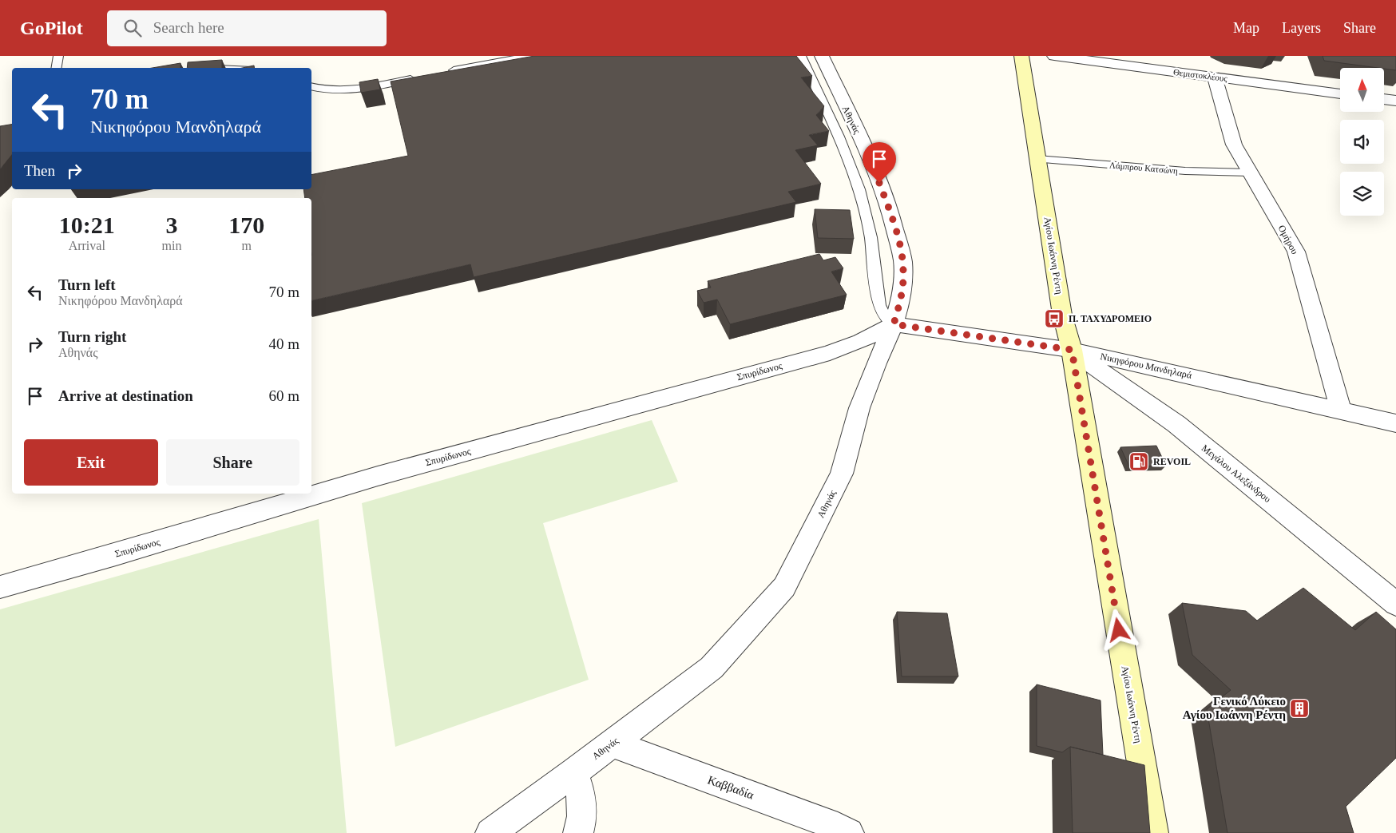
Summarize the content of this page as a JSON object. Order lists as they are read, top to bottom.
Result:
{
  "streets": {
    "street": [
      "Θεμιστοκλέους",
      "Αθηνάς",
      "Ομήρου",
      "Αγίου Ιωάννη Ρέντη",
      "Νικηφόρου Μανδηλαρά",
      "Σπυρίδωνος",
      "Μεγάλου Αλεξάνδρου",
      "Καββαδία"
    ],
    "lane": ["Λάμπρου Κατσώνη"]
  },
  "crossings": [
    ["Θεμιστοκλέους", "Ομήρου"],
    ["Αθηνάς", "Νικηφόρου Μανδηλαρά"],
    ["Αθηνάς", "Σπυρίδωνος"],
    ["Αθηνάς", "Καββαδία"],
    ["Λάμπρου Κατσώνη", "Ομήρου"],
    ["Λάμπρου Κατσώνη", "Αγίου Ιωάννη Ρέντη"],
    ["Ομήρου", "Νικηφόρου Μανδηλαρά"],
    ["Αγίου Ιωάννη Ρέντη", "Νικηφόρου Μανδηλαρά"],
    ["Αγίου Ιωάννη Ρέντη", "Μεγάλου Αλεξάνδρου"],
    ["Νικηφόρου Μανδηλαρά", "Σπυρίδωνος"],
    ["Νικηφόρου Μανδηλαρά", "Μεγάλου Αλεξάνδρου"]
  ],
  "places": {
    "bus stop": ["Π. ΤΑΧΥΔΡΟΜΕΙΟ"],
    "fuel station": ["REVOIL"],
    "building": ["Γενικό Λύκειο Αγίου Ιωάννη Ρέντη"]
  },
  "north": "top",
  "page": {
    "header": "GoPilot",
    "search": "Search here",
    "nav": ["Map", "Layers", "Share"],
    "turn": ["70 m", "Νικηφόρου Μανδηλαρά"],
    "then": "Then",
    "eta": [
      "10:21",
      "Arrival",
      "3",
      "min",
      "170",
      "m"
    ],
    "list": [
      {
        "name": "Turn left",
        "note": "Νικηφόρου Μανδηλαρά",
        "value": "70 m"
      },
      {
        "name": "Turn right",
        "note": "Αθηνάς",
        "value": "40 m"
      },
      {
        "name": "Arrive at destination",
        "value": "60 m"
      }
    ],
    "buttons": ["Exit", "Share"]
  }
}
